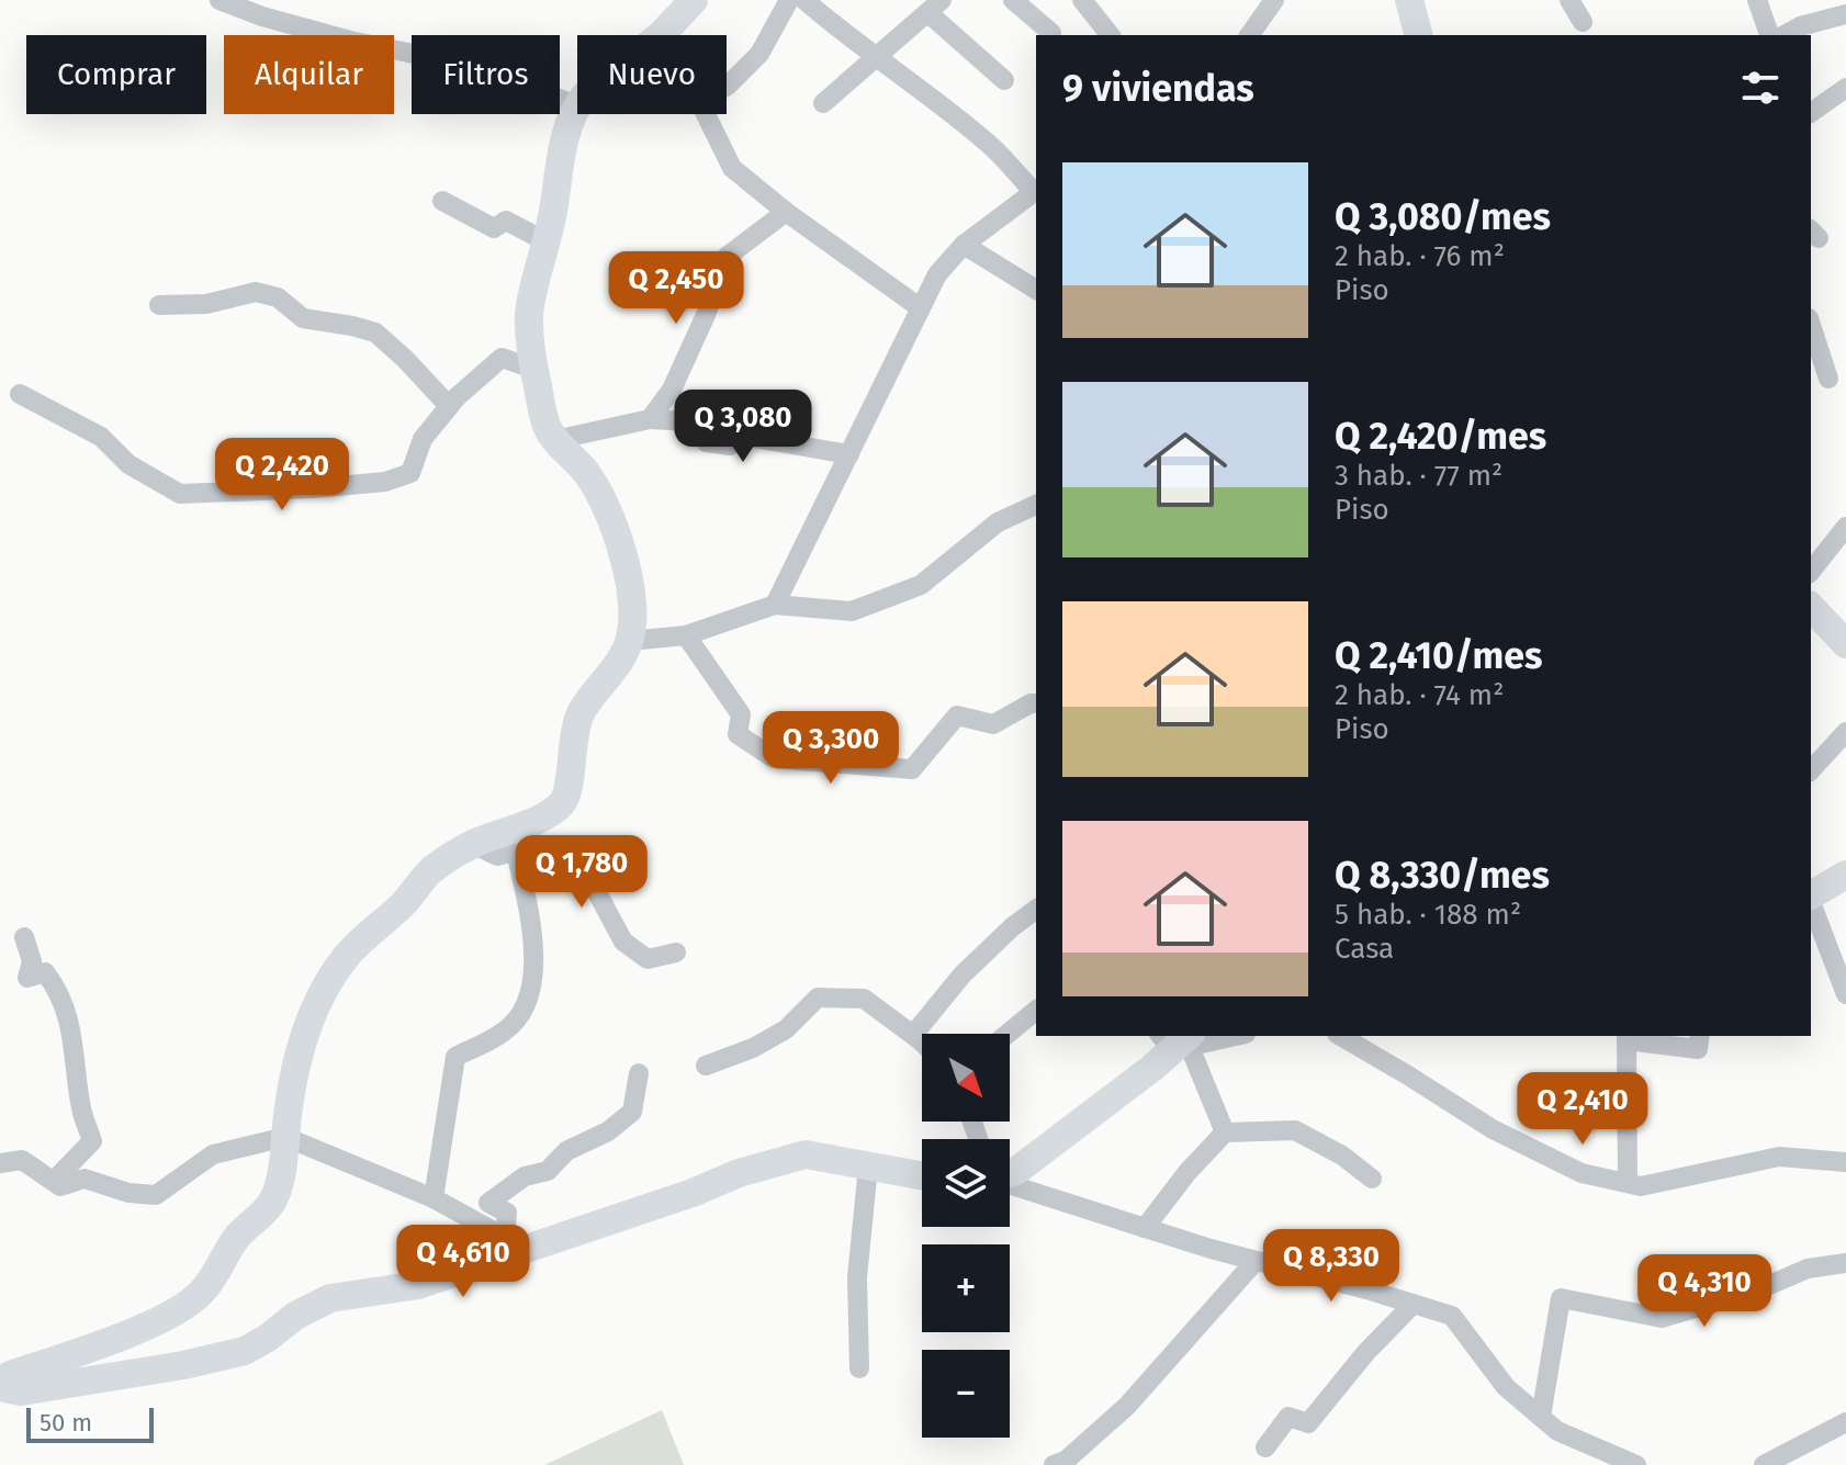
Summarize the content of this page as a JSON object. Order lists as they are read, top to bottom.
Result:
{
  "scale_bar": "50 m",
  "north": "bottom right",
  "page": {
    "chip": [
      "Comprar",
      "Alquilar",
      "Filtros",
      "Nuevo"
    ],
    "heading": "9 viviendas",
    "list": [
      {
        "name": "Q 3,080/mes",
        "note": "2 hab. · 76 m² · Piso"
      },
      {
        "name": "Q 2,420/mes",
        "note": "3 hab. · 77 m² · Piso"
      },
      {
        "name": "Q 2,410/mes",
        "note": "2 hab. · 74 m² · Piso"
      },
      {
        "name": "Q 8,330/mes",
        "note": "5 hab. · 188 m² · Casa"
      }
    ],
    "price": [
      "Q 2,450",
      "Q 3,080",
      "Q 2,420",
      "Q 3,300",
      "Q 1,780",
      "Q 2,410",
      "Q 4,610",
      "Q 8,330",
      "Q 4,310"
    ],
    "map_buttons": ["+", "−"],
    "scale": "50 m"
  }
}
